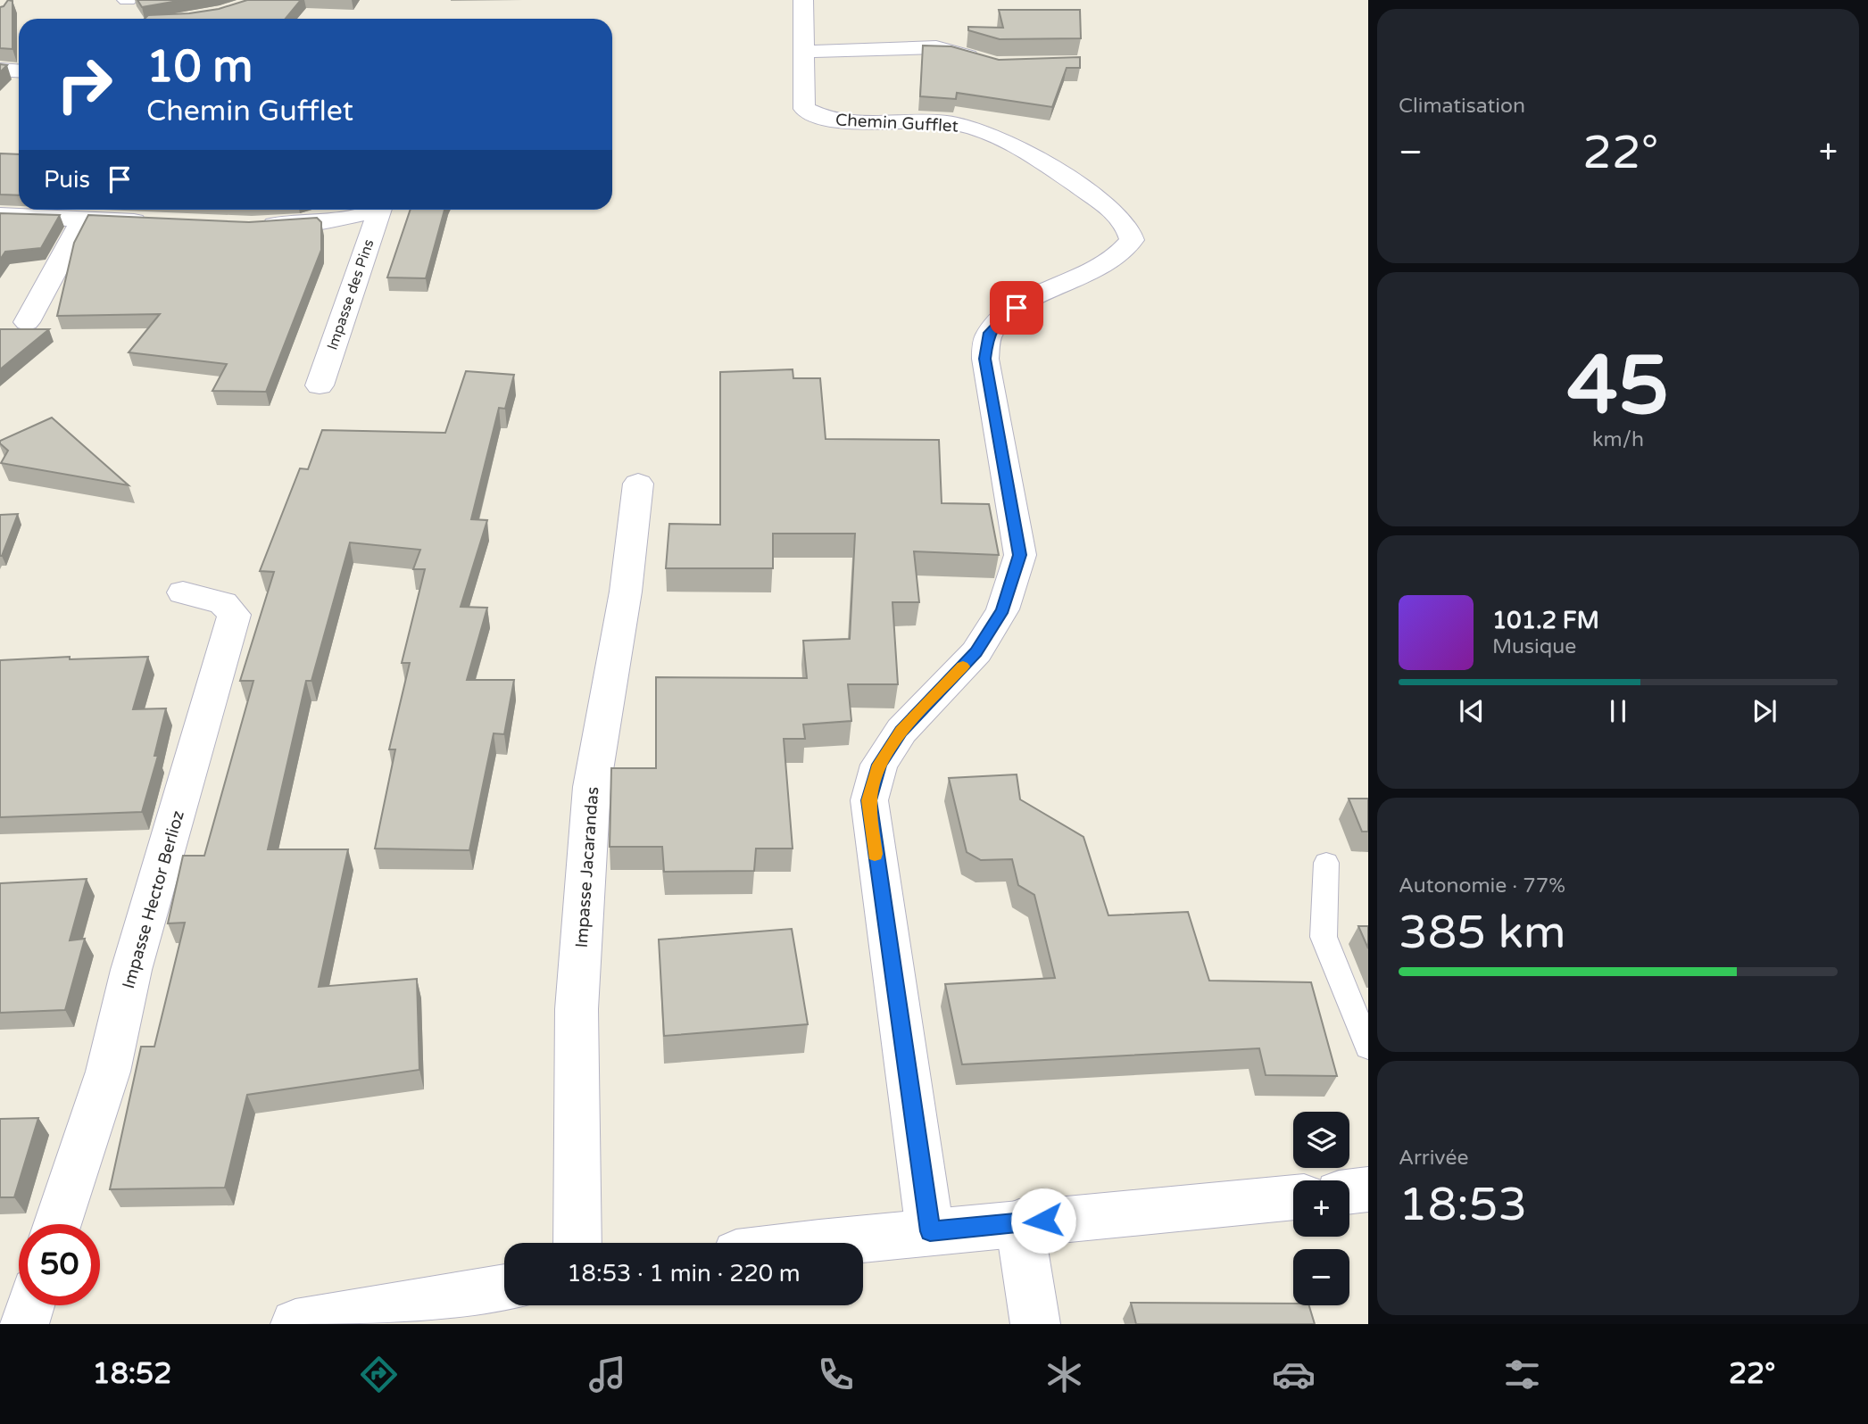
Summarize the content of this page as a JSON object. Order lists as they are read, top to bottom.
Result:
{
  "streets": {
    "street": [
      "Chemin Gufflet",
      "Impasse des Pins",
      "Impasse Jacarandas",
      "Impasse Hector Berlioz"
    ]
  },
  "page": {
    "tile": [
      "Climatisation",
      ["45", "km/h"],
      ["Autonomie · 77%", "385 km"],
      ["Arrivée", "18:53"]
    ],
    "turn": ["10 m", "Chemin Gufflet"],
    "heat": ["−", "22°", "+"],
    "then": "Puis",
    "song": ["101.2 FM", "Musique"],
    "map_buttons": ["+", "−"],
    "limit": "50",
    "trip": "18:53 · 1 min · 220 m",
    "tabs": ["18:52", "22°"]
  }
}
